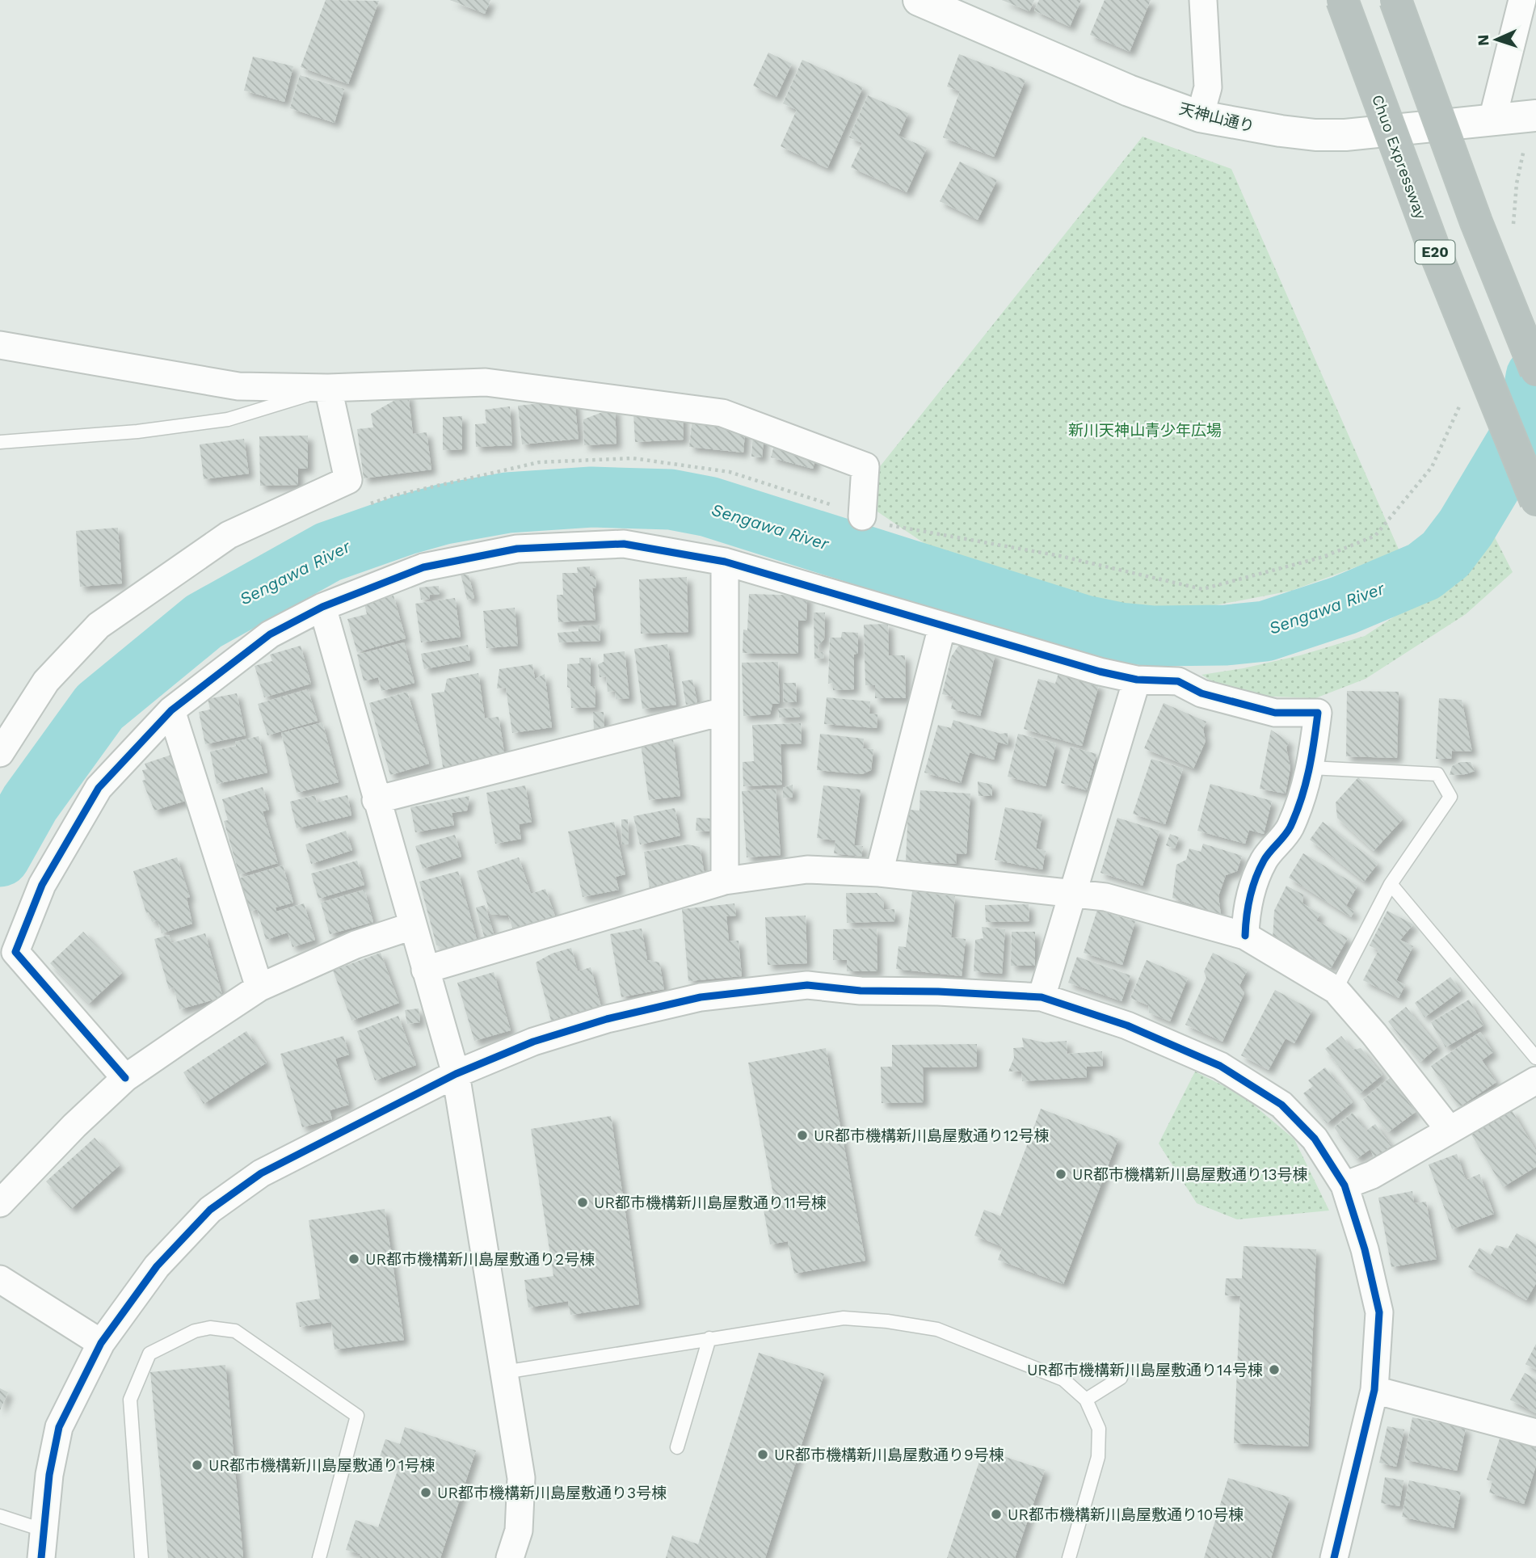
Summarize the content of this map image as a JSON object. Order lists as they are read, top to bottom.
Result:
{
  "streets": {
    "highway": ["Chuo Expressway", "E20"],
    "street": ["天神山通り"]
  },
  "water": ["Sengawa River"],
  "parks": ["新川天神山青少年広場"],
  "places": [
    "UR都市機構新川島屋敷通り12号棟",
    "UR都市機構新川島屋敷通り13号棟",
    "UR都市機構新川島屋敷通り11号棟",
    "UR都市機構新川島屋敷通り2号棟",
    "UR都市機構新川島屋敷通り14号棟",
    "UR都市機構新川島屋敷通り9号棟",
    "UR都市機構新川島屋敷通り1号棟",
    "UR都市機構新川島屋敷通り3号棟",
    "UR都市機構新川島屋敷通り10号棟"
  ],
  "north": "left"
}
